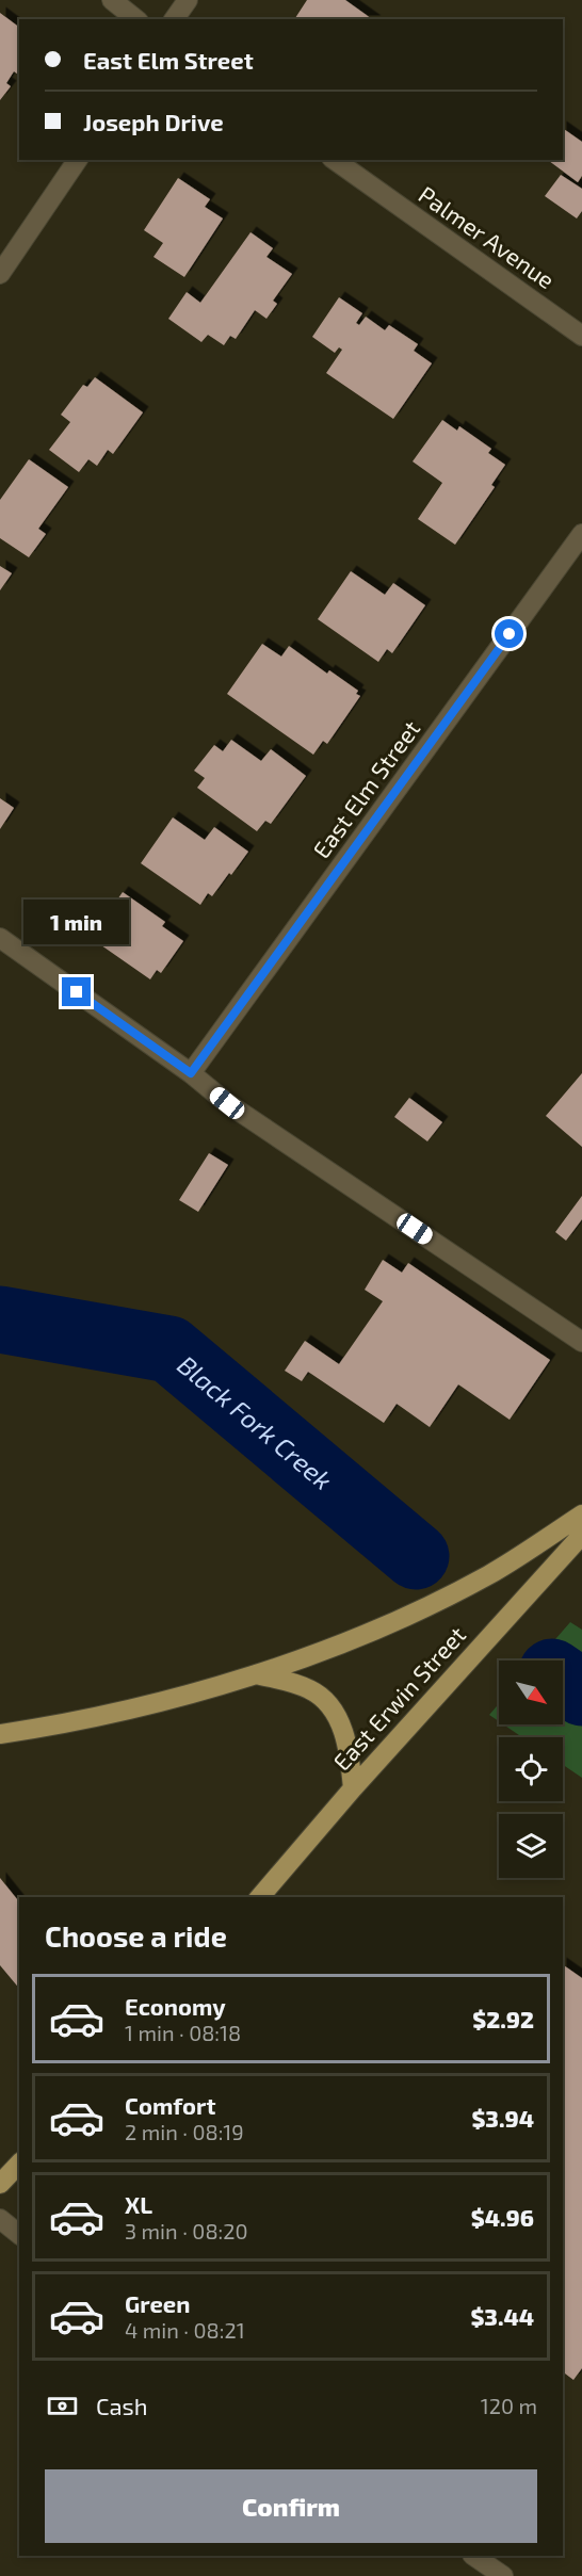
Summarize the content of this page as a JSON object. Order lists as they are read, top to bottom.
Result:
{
  "streets": {
    "main road": ["East Erwin Street"],
    "street": ["Palmer Avenue", "East Elm Street"]
  },
  "water": ["Black Fork Creek"],
  "north": "bottom right",
  "page": {
    "banner": ["East Elm Street", "Joseph Drive"],
    "bubble": "1 min",
    "heading": "Choose a ride",
    "list": [
      {
        "name": "Economy",
        "note": "1 min · 08:18",
        "value": "$2.92"
      },
      {
        "name": "Comfort",
        "note": "2 min · 08:19",
        "value": "$3.94"
      },
      {
        "name": "XL",
        "note": "3 min · 08:20",
        "value": "$4.96"
      },
      {
        "name": "Green",
        "note": "4 min · 08:21",
        "value": "$3.44"
      }
    ],
    "pay": ["Cash", "120 m"],
    "buttons": "Confirm"
  }
}
